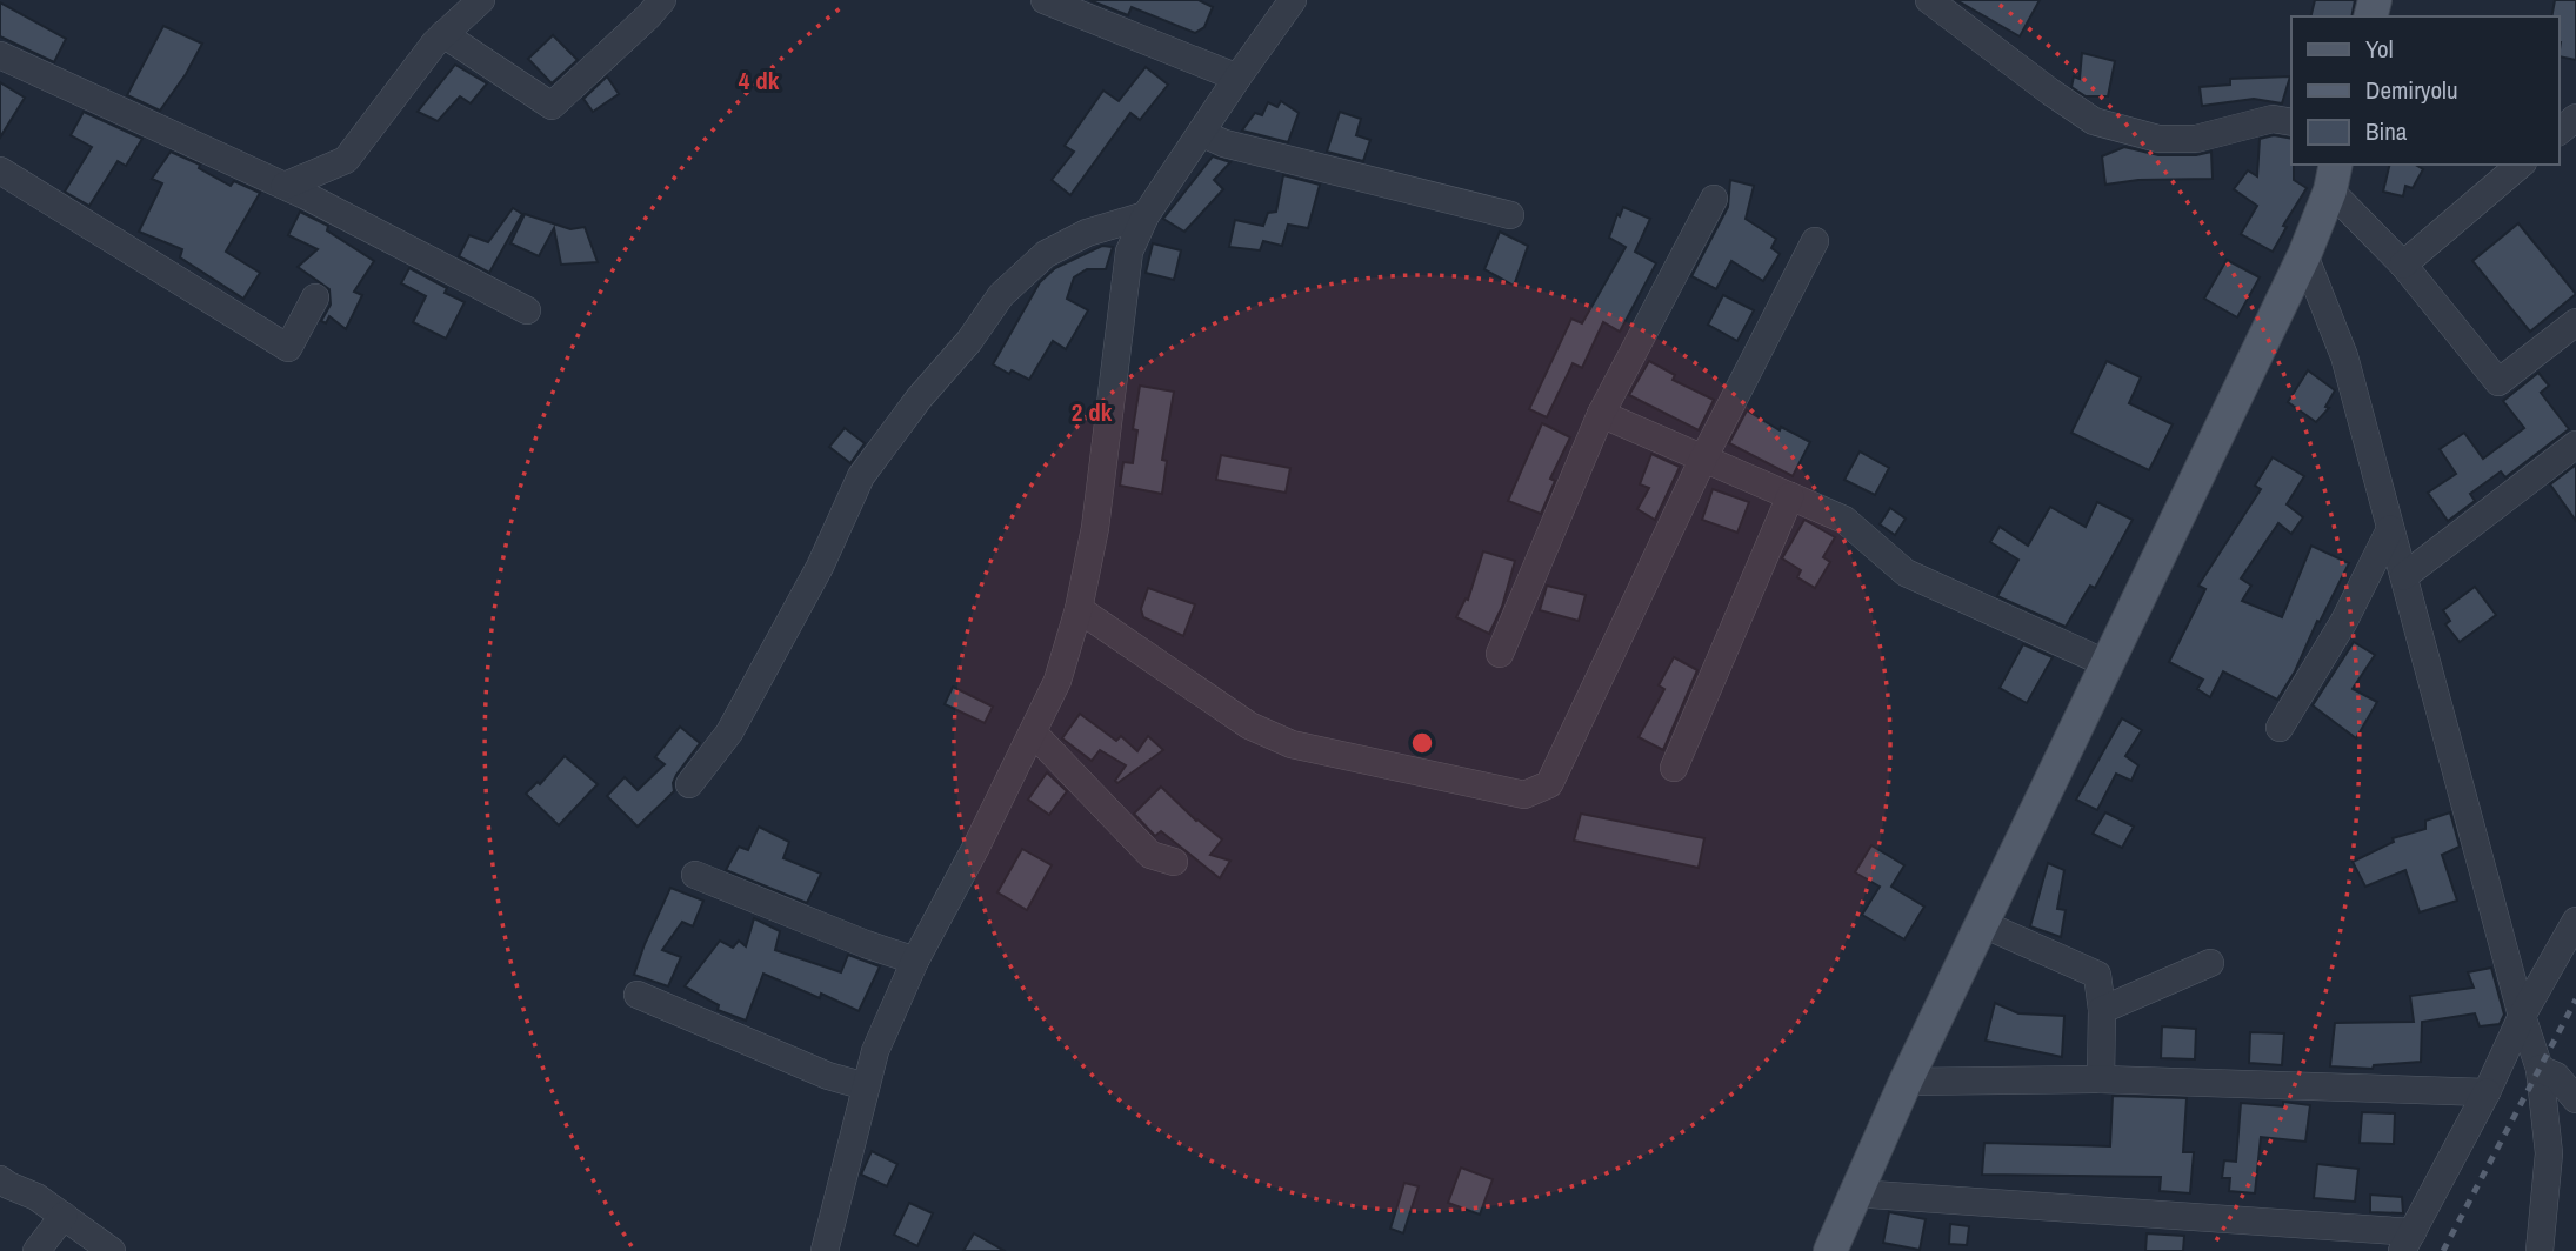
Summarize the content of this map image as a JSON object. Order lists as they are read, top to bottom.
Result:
{
  "legend": ["Yol", "Demiryolu", "Bina"],
  "rings": ["4 dk", "2 dk"]
}
